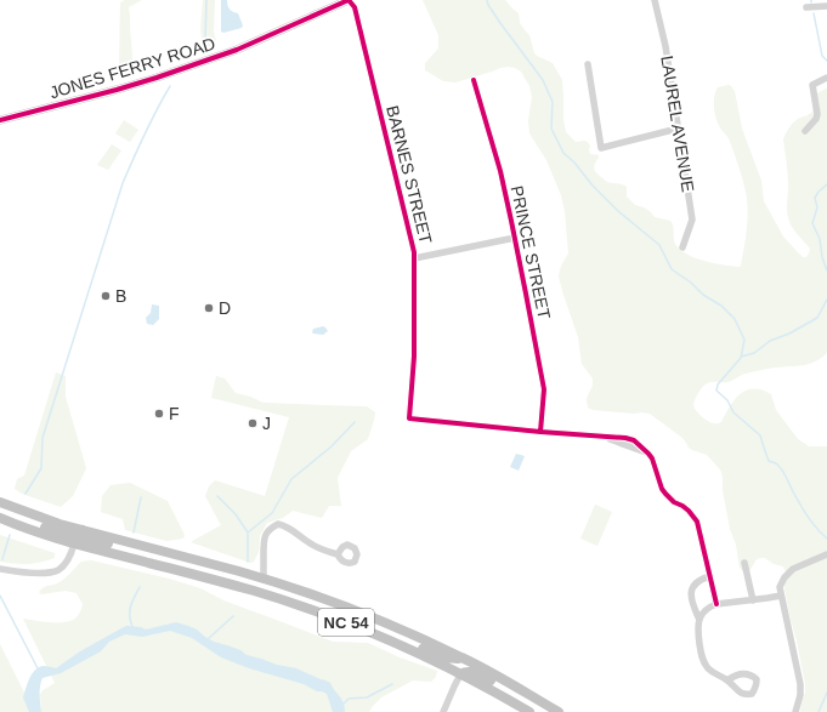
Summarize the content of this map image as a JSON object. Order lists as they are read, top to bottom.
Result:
{
  "streets": {
    "highway": ["NC 54"],
    "main road": ["JONES FERRY ROAD"],
    "street": ["LAUREL AVENUE", "BARNES STREET", "PRINCE STREET"]
  },
  "crossings": [
    ["JONES FERRY ROAD", "BARNES STREET"],
    ["BARNES STREET", "PRINCE STREET"]
  ],
  "places": [
    "B",
    "D",
    "F",
    "J"
  ]
}
